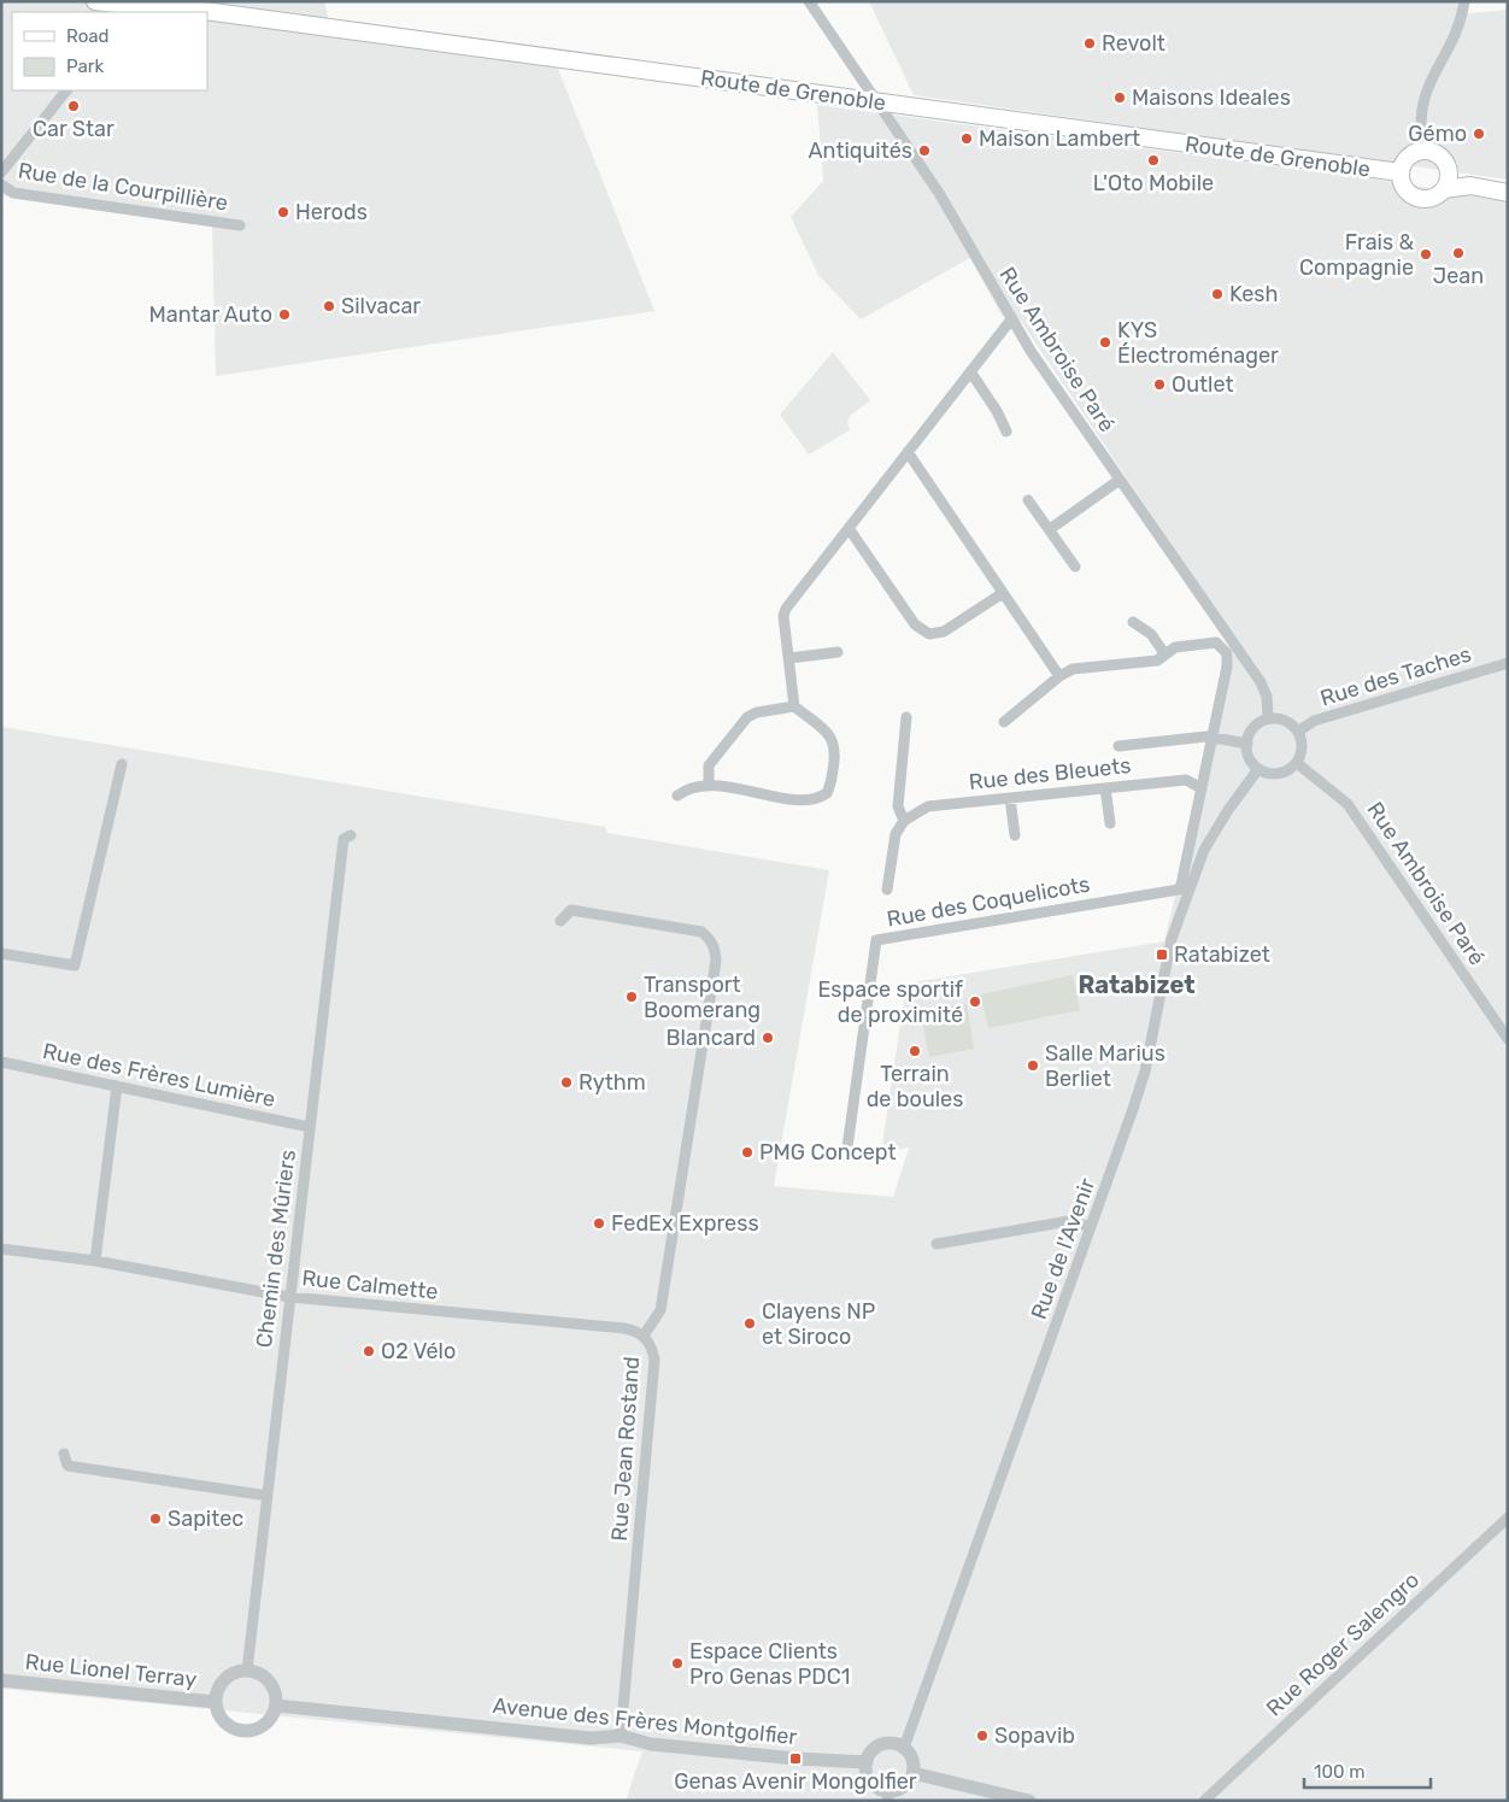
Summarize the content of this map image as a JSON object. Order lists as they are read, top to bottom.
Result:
{
  "streets": {
    "main road": ["Route de Grenoble"],
    "street": [
      "Rue de la Courpillière",
      "Rue Ambroise Paré",
      "Rue des Taches",
      "Rue des Bleuets",
      "Rue des Coquelicots",
      "Rue des Frères Lumière",
      "Chemin des Mûriers",
      "Rue de l'Avenir",
      "Rue Calmette",
      "Rue Jean Rostand",
      "Rue Roger Salengro",
      "Rue Lionel Terray",
      "Avenue des Frères Montgolfier"
    ]
  },
  "crossings": [
    ["Route de Grenoble", "Rue Ambroise Paré"],
    ["Rue Ambroise Paré", "Rue des Taches"],
    ["Rue Ambroise Paré", "Rue de l'Avenir"],
    ["Rue des Taches", "Rue de l'Avenir"],
    ["Rue des Bleuets", "Rue des Coquelicots"],
    ["Rue des Frères Lumière", "Chemin des Mûriers"],
    ["Chemin des Mûriers", "Rue Calmette"],
    ["Chemin des Mûriers", "Rue Lionel Terray"],
    ["Chemin des Mûriers", "Avenue des Frères Montgolfier"],
    ["Rue de l'Avenir", "Avenue des Frères Montgolfier"],
    ["Rue Calmette", "Rue Jean Rostand"],
    ["Rue Jean Rostand", "Avenue des Frères Montgolfier"],
    ["Rue Lionel Terray", "Avenue des Frères Montgolfier"]
  ],
  "districts": ["Ratabizet"],
  "places": {
    "other": [
      "Revolt",
      "Maisons Ideales",
      "Car Star",
      "Gémo",
      "Maison Lambert",
      "Antiquités",
      "L'Oto Mobile",
      "Herods",
      "Jean",
      "Frais & Compagnie",
      "Kesh",
      "Silvacar",
      "Mantar Auto",
      "KYS Électroménager",
      "Outlet",
      "Transport Boomerang",
      "Espace sportif de proximité",
      "Blancard",
      "Terrain de boules",
      "Salle Marius Berliet",
      "Rythm",
      "PMG Concept",
      "FedEx Express",
      "Clayens NP et Siroco",
      "O2 Vélo",
      "Sapitec",
      "Espace Clients Pro Genas PDC1",
      "Sopavib"
    ],
    "transit": ["Ratabizet", "Genas Avenir Mongolfier"]
  },
  "legend": ["Road", "Park"],
  "scale_bar": "100 m"
}
